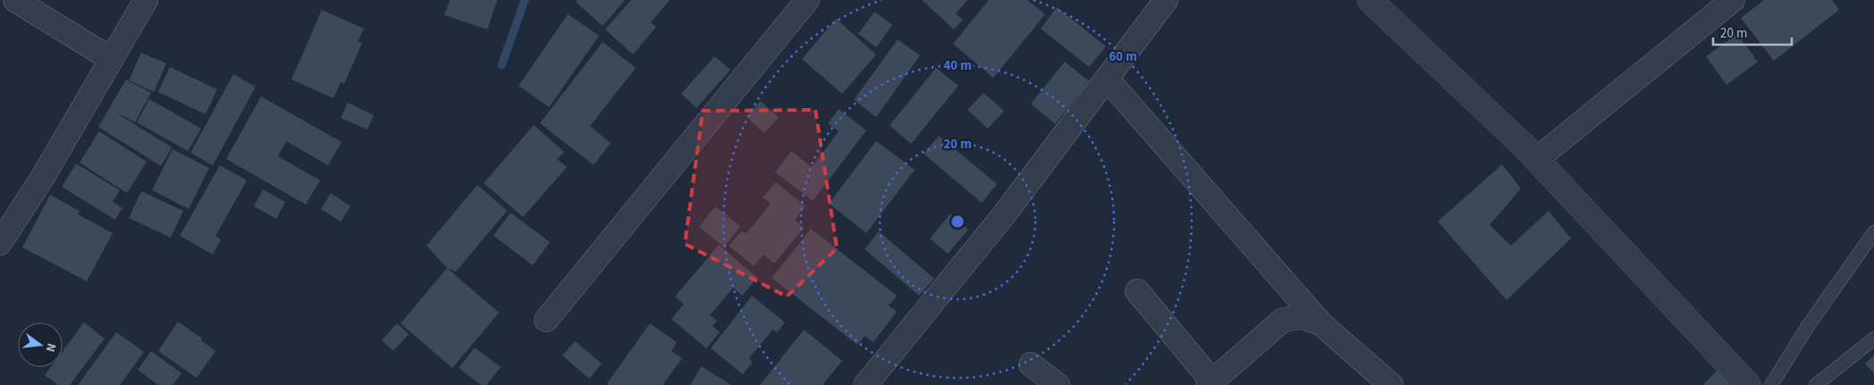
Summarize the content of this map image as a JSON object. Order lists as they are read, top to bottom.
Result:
{
  "scale_bar": "20 m",
  "north": "right",
  "rings": ["60 m", "40 m", "20 m"]
}
